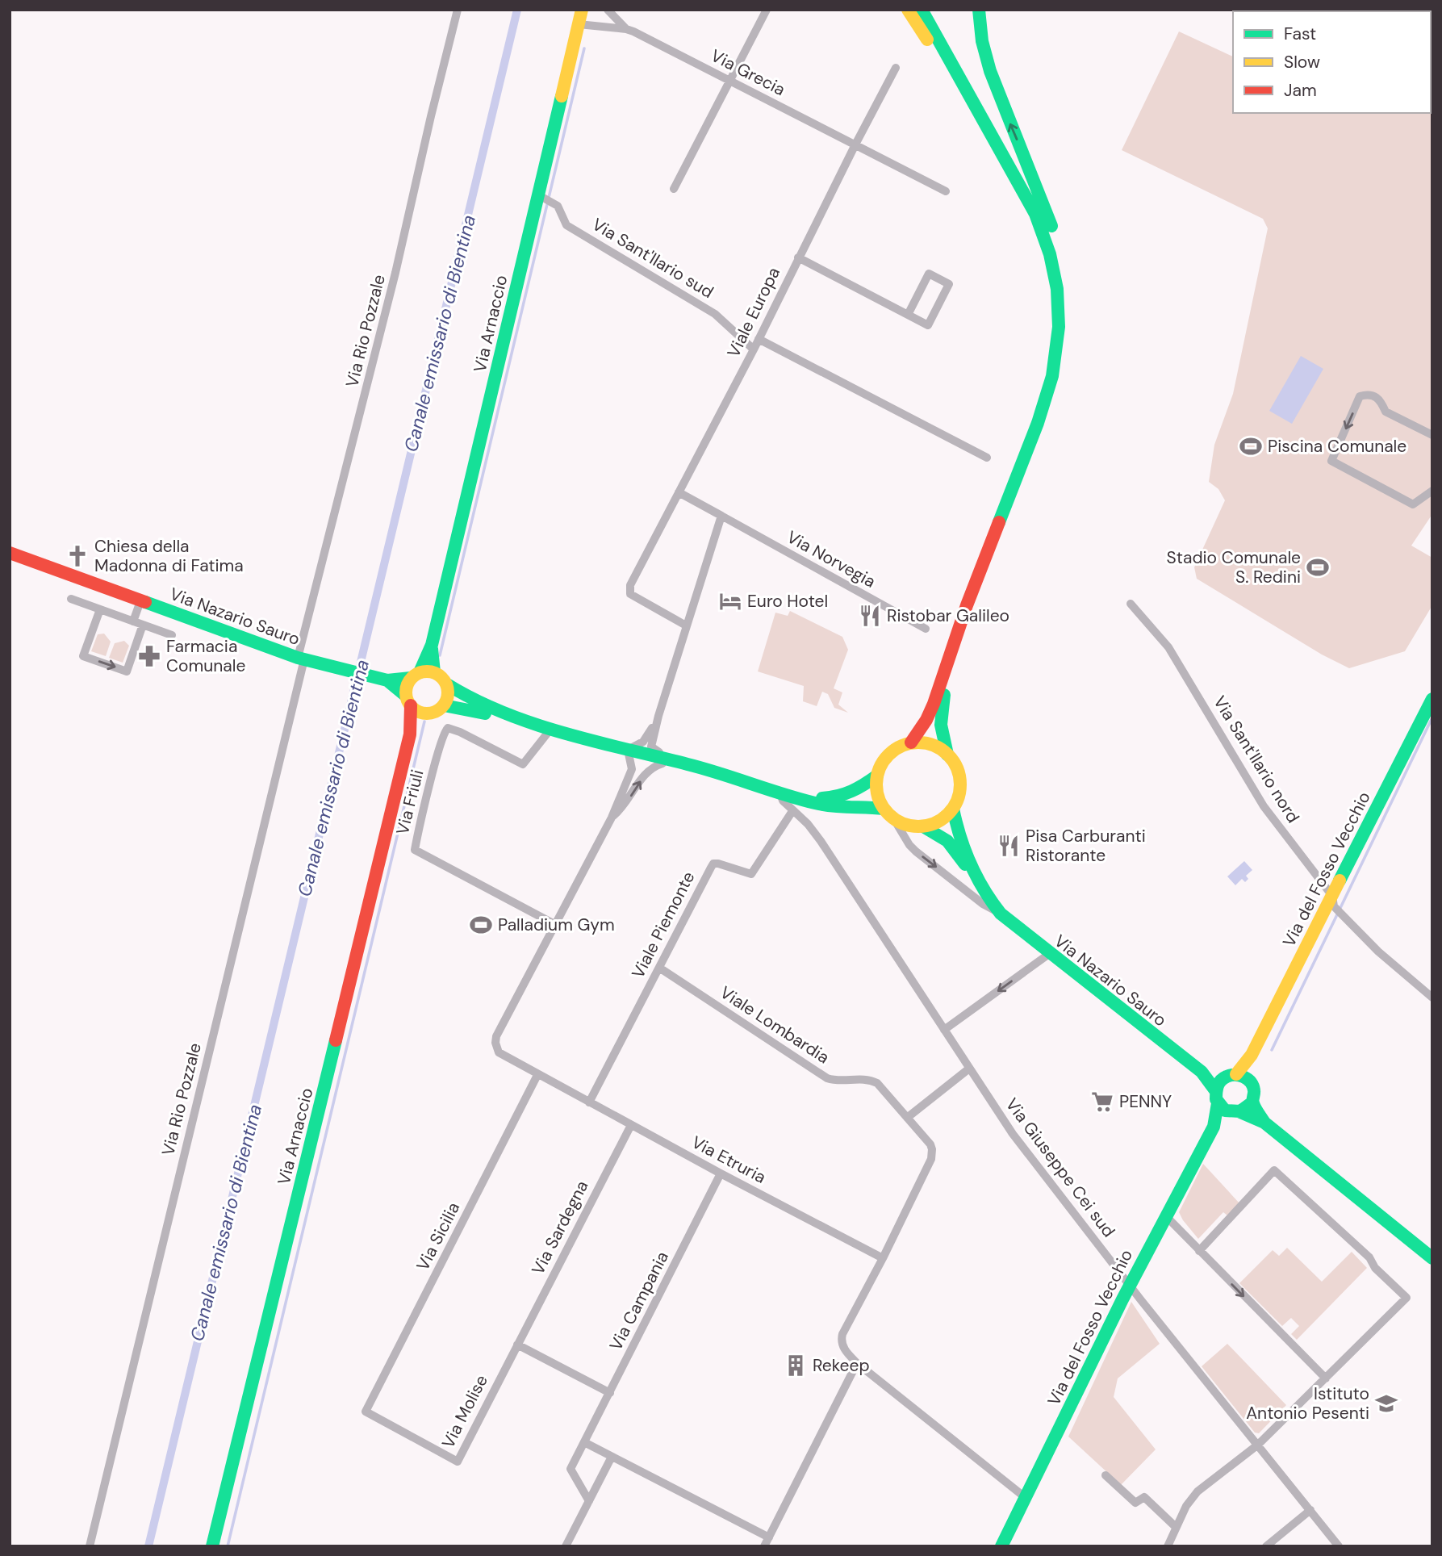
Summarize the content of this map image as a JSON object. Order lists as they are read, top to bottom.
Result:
{
  "streets": {
    "main road": ["Via Arnaccio", "Via Nazario Sauro", "Via del Fosso Vecchio"],
    "street": [
      "Via Grecia",
      "Via Sant'Ilario sud",
      "Viale Europa",
      "Via Rio Pozzale",
      "Via Norvegia",
      "Via Sant'Ilario nord",
      "Via Friuli",
      "Viale Piemonte",
      "Viale Lombardia",
      "Via Etruria",
      "Via Giuseppe Cei sud",
      "Via Sardegna",
      "Via Sicilia",
      "Via Campania",
      "Via Molise"
    ]
  },
  "crossings": [
    ["Via Grecia", "Viale Europa"],
    ["Via Grecia", "Via Arnaccio"],
    ["Via Sant'Ilario sud", "Viale Europa"],
    ["Via Sant'Ilario sud", "Via Arnaccio"],
    ["Via Arnaccio", "Via Nazario Sauro"],
    ["Via Rio Pozzale", "Via Nazario Sauro"],
    ["Via Nazario Sauro", "Via del Fosso Vecchio"],
    ["Via Sant'Ilario nord", "Via del Fosso Vecchio"],
    ["Via Friuli", "Via Etruria"],
    ["Via del Fosso Vecchio", "Via Giuseppe Cei sud"],
    ["Viale Piemonte", "Viale Lombardia"],
    ["Viale Piemonte", "Via Etruria"],
    ["Viale Piemonte", "Via Giuseppe Cei sud"],
    ["Viale Lombardia", "Via Etruria"],
    ["Via Etruria", "Via Sardegna"],
    ["Via Etruria", "Via Sicilia"],
    ["Via Etruria", "Via Campania"],
    ["Via Sardegna", "Via Molise"],
    ["Via Sicilia", "Via Molise"]
  ],
  "water": ["Canale emissario di Bientina"],
  "places": {
    "sports": ["Piscina Comunale", "Stadio Comunale S. Redini", "Palladium Gym"],
    "church": ["Chiesa della Madonna di Fatima"],
    "hotel": ["Euro Hotel"],
    "restaurant": ["Ristobar Galileo", "Pisa Carburanti Ristorante"],
    "pharmacy": ["Farmacia Comunale"],
    "supermarket": ["PENNY"],
    "building": ["Rekeep"],
    "school or university": ["Istituto Antonio Pesenti"]
  },
  "legend": ["Fast", "Slow", "Jam"]
}
